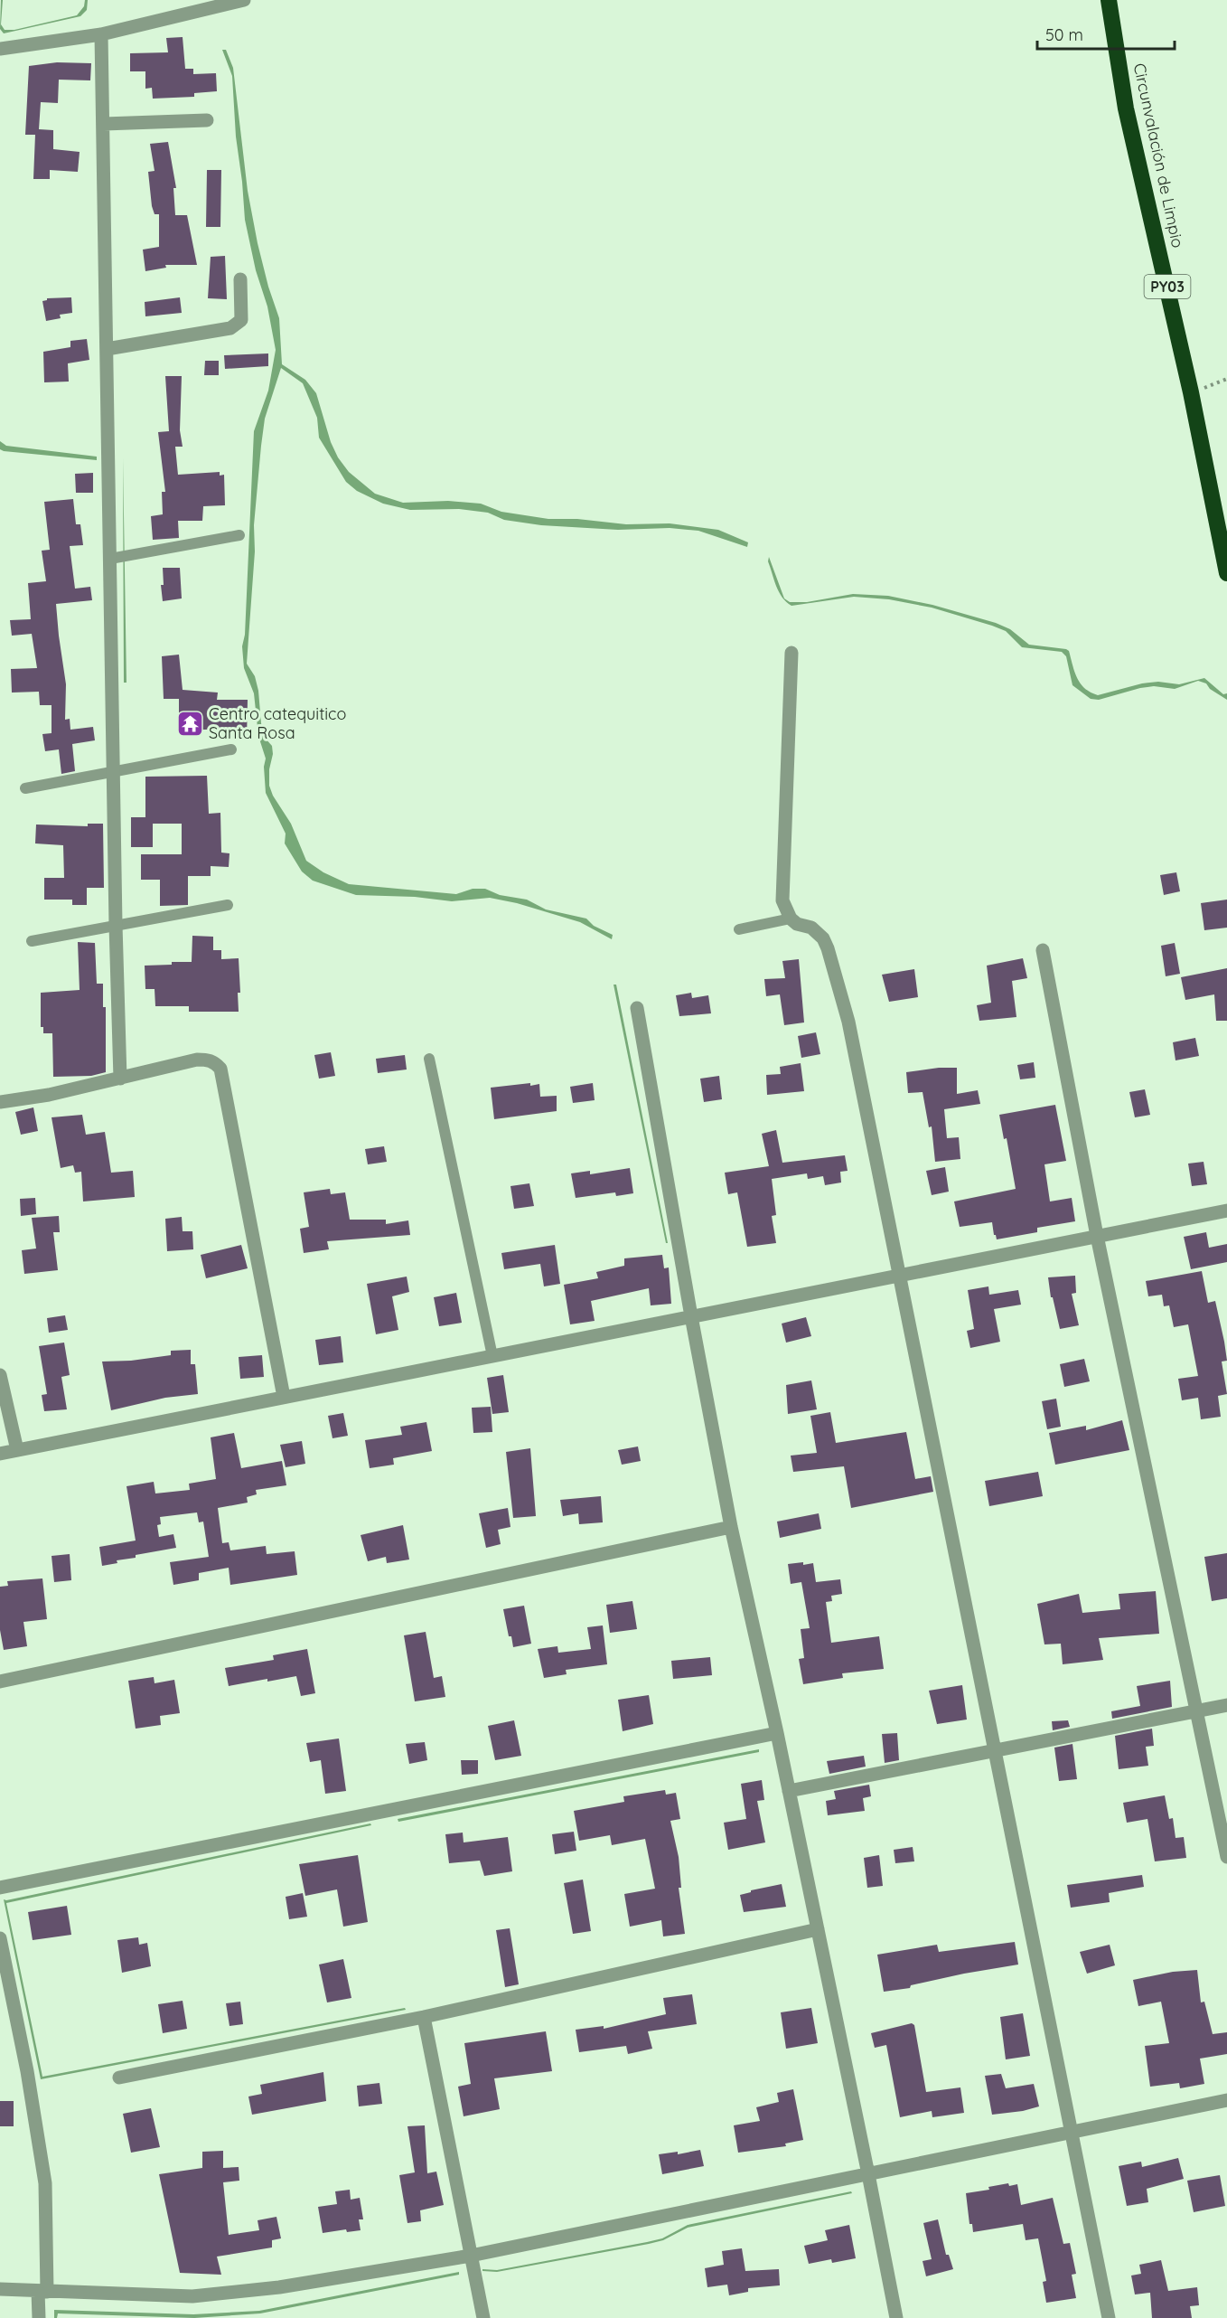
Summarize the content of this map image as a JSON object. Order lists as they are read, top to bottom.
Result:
{
  "streets": {
    "highway": ["Circunvalación de Limpio", "PY03"]
  },
  "places": {
    "temple": ["Centro catequitico Santa Rosa"]
  },
  "scale_bar": "50 m"
}
